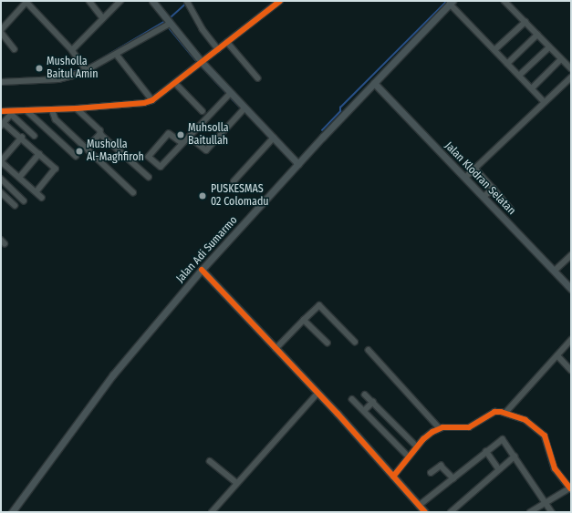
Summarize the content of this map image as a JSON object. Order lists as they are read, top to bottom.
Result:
{
  "streets": {
    "main road": ["Jalan Klodran Selatan", "Jalan Adi Sumarmo"]
  },
  "crossings": [
    ["Jalan Klodran Selatan", "Jalan Adi Sumarmo"]
  ],
  "places": [
    "Musholla Baitul Amin",
    "Muhsolla Baitullah",
    "Musholla Al-Maghfiroh",
    "PUSKESMAS 02 Colomadu"
  ]
}
